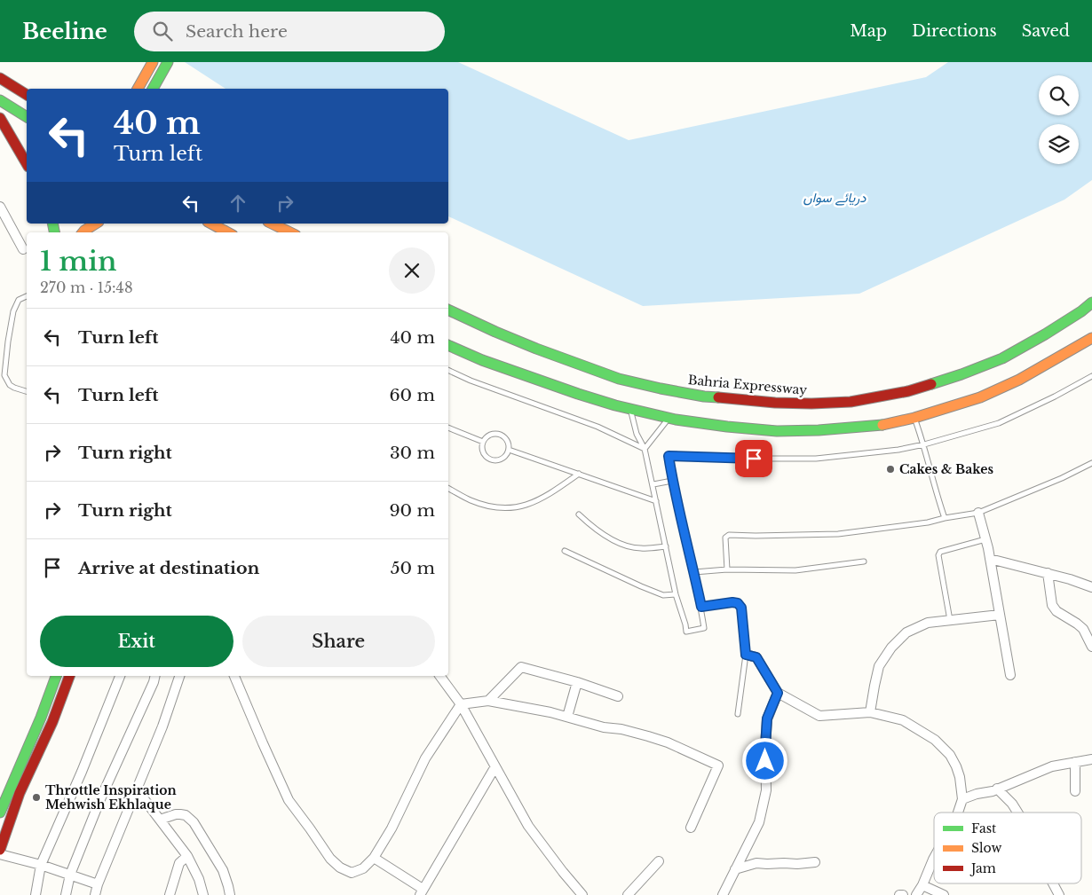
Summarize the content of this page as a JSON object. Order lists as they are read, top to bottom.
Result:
{
  "streets": {
    "main road": ["Bahria Expressway"]
  },
  "water": ["دریائے سواں"],
  "places": ["Cakes & Bakes", "Throttle Inspiration Mehwish Ekhlaque"],
  "legend": ["Fast", "Slow", "Jam"],
  "page": {
    "header": "Beeline",
    "search": "Search here",
    "nav": ["Map", "Directions", "Saved"],
    "turn": ["40 m", "Turn left"],
    "heading": ["1 min", "270 m · 15:48"],
    "list": [
      {
        "name": "Turn left",
        "value": "40 m"
      },
      {
        "name": "Turn left",
        "value": "60 m"
      },
      {
        "name": "Turn right",
        "value": "30 m"
      },
      {
        "name": "Turn right",
        "value": "90 m"
      },
      {
        "name": "Arrive at destination",
        "value": "50 m"
      }
    ],
    "buttons": ["Exit", "Share"]
  }
}
